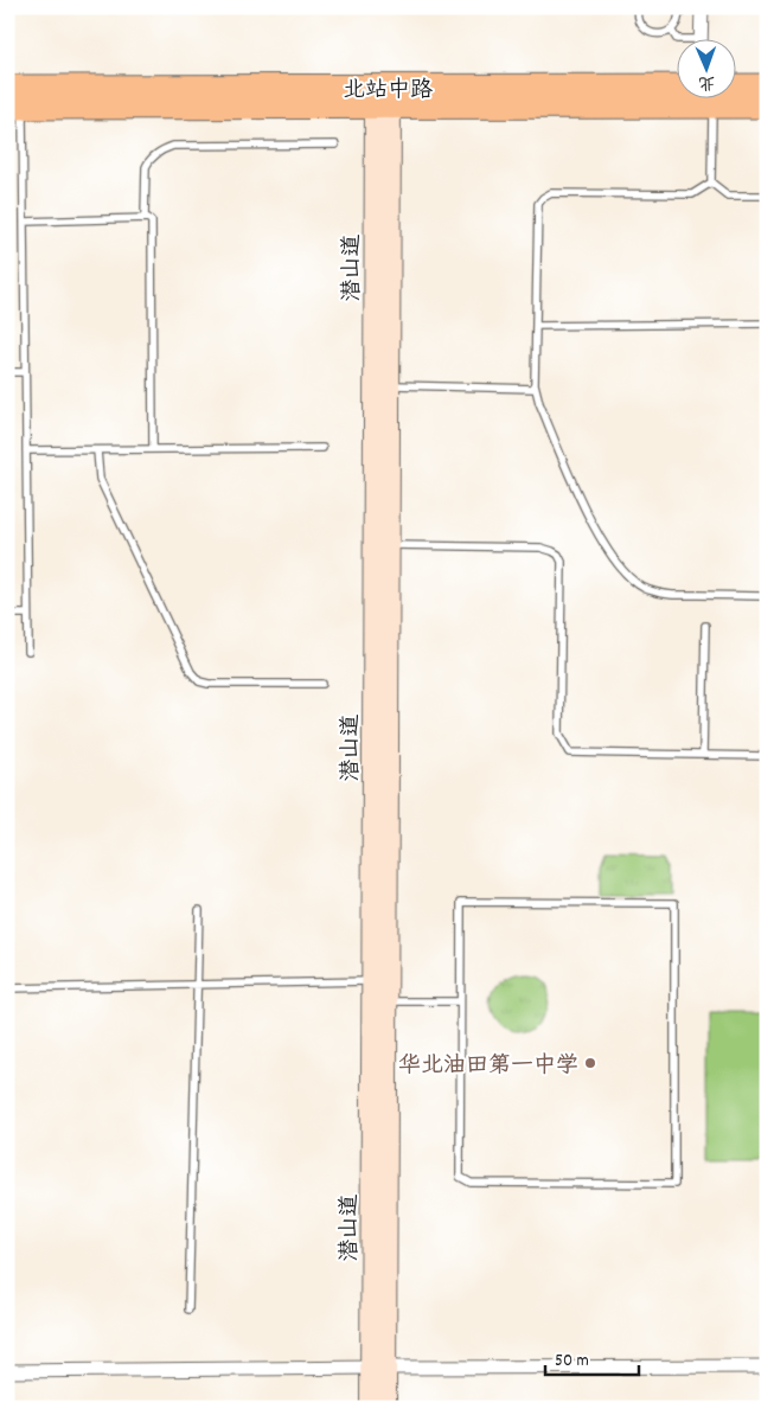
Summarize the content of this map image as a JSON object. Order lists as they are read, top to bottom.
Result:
{
  "streets": {
    "main road": ["北站中路", "潜山道"]
  },
  "crossings": [
    ["北站中路", "潜山道"]
  ],
  "places": ["华北油田第一中学"],
  "scale_bar": "50 m",
  "north": "bottom"
}
